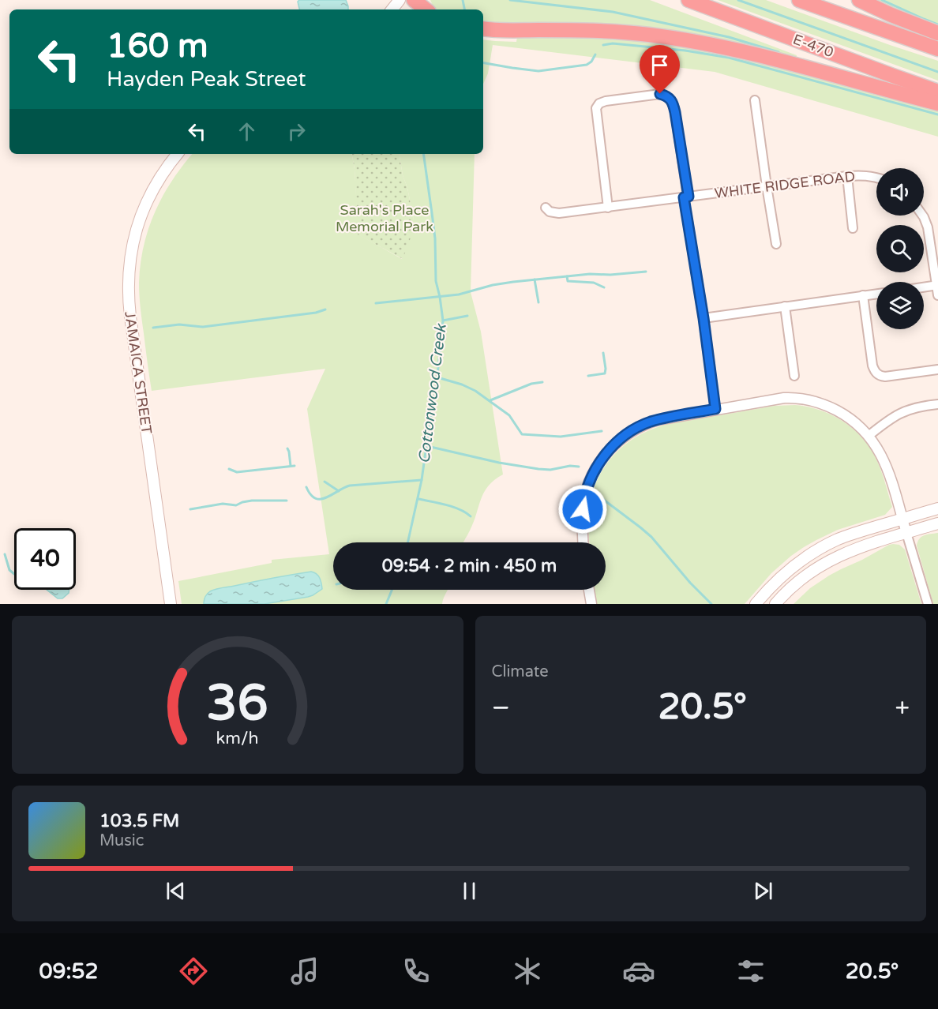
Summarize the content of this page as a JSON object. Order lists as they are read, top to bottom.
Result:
{
  "streets": {
    "highway": ["E-470"],
    "main road": ["JAMAICA STREET"],
    "street": ["WHITE RIDGE ROAD"]
  },
  "water": ["Cottonwood Creek"],
  "parks": ["Sarah's Place Memorial Park"],
  "page": {
    "turn": ["160 m", "Hayden Peak Street"],
    "limit": "40",
    "trip": "09:54 · 2 min · 450 m",
    "tile": "Climate",
    "heat": ["−", "20.5°", "+"],
    "song": ["103.5 FM", "Music"],
    "tabs": ["09:52", "20.5°"],
    "gauge": ["36", "km/h"]
  }
}
